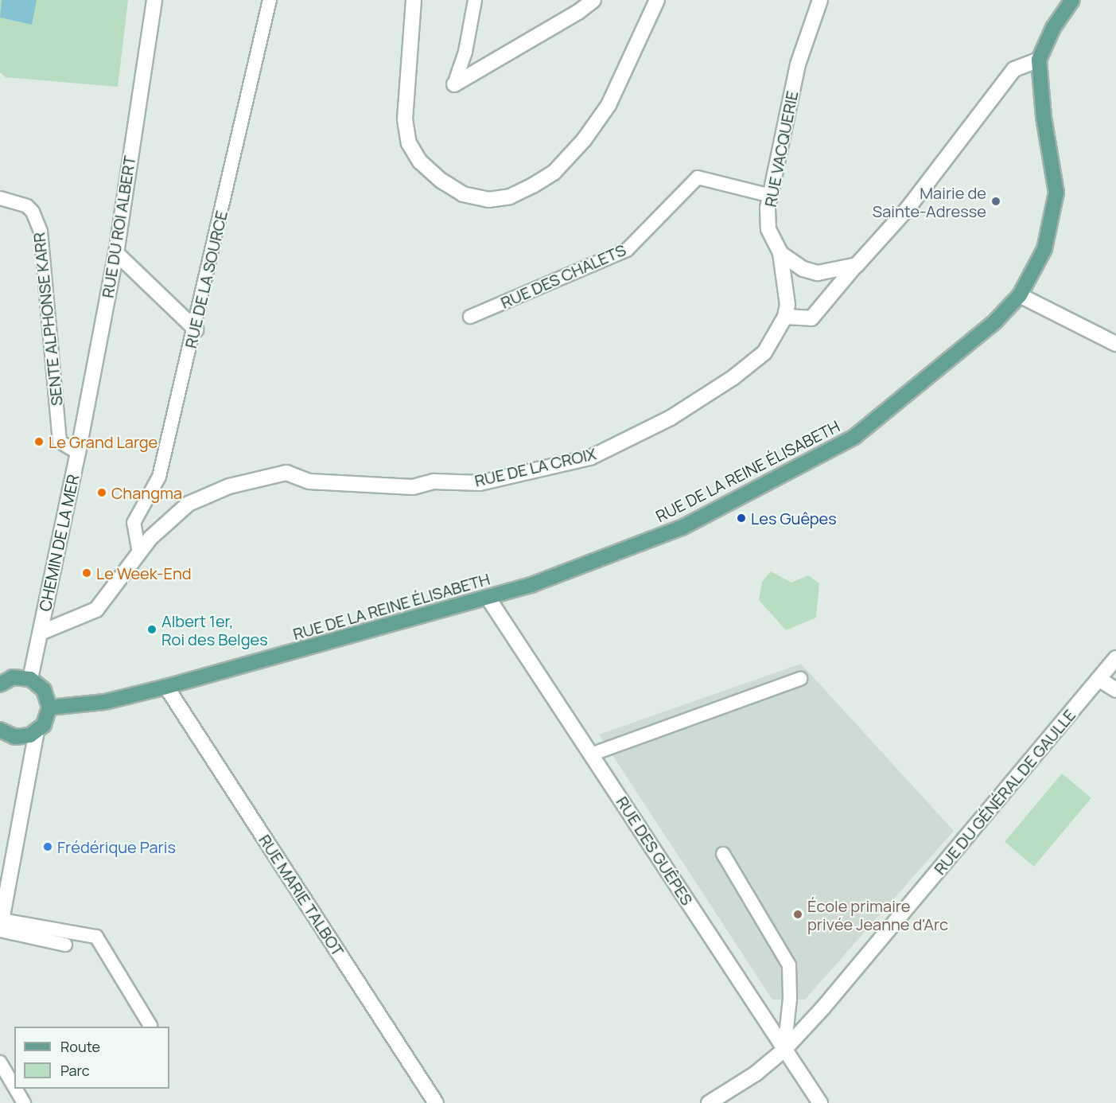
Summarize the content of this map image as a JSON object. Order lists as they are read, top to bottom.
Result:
{
  "streets": {
    "main road": ["RUE DE LA REINE ÉLISABETH"],
    "street": [
      "RUE VACQUERIE",
      "RUE DU ROI ALBERT",
      "RUE DE LA CROIX",
      "CHEMIN DE LA MER",
      "RUE DU GÉNÉRAL DE GAULLE",
      "RUE DES GUÊPES",
      "RUE MARIE TALBOT"
    ],
    "lane": ["RUE DES CHALETS", "RUE DE LA SOURCE", "SENTE ALPHONSE KARR"]
  },
  "crossings": [
    ["RUE VACQUERIE", "RUE DES CHALETS"],
    ["RUE VACQUERIE", "RUE DE LA CROIX"],
    ["RUE DU ROI ALBERT", "SENTE ALPHONSE KARR"],
    ["RUE DU ROI ALBERT", "CHEMIN DE LA MER"],
    ["RUE DE LA SOURCE", "RUE DE LA CROIX"],
    ["SENTE ALPHONSE KARR", "CHEMIN DE LA MER"],
    ["RUE DE LA CROIX", "CHEMIN DE LA MER"],
    ["RUE DE LA REINE ÉLISABETH", "RUE DES GUÊPES"],
    ["RUE DE LA REINE ÉLISABETH", "RUE MARIE TALBOT"],
    ["RUE DU GÉNÉRAL DE GAULLE", "RUE DES GUÊPES"]
  ],
  "places": [
    "Mairie de Sainte-Adresse",
    "Le Grand Large",
    "Changma",
    "Les Guêpes",
    "Le Week-End",
    "Albert 1er, Roi des Belges",
    "Frédérique Paris",
    "École primaire privée Jeanne d'Arc"
  ],
  "legend": ["Route", "Parc"]
}
